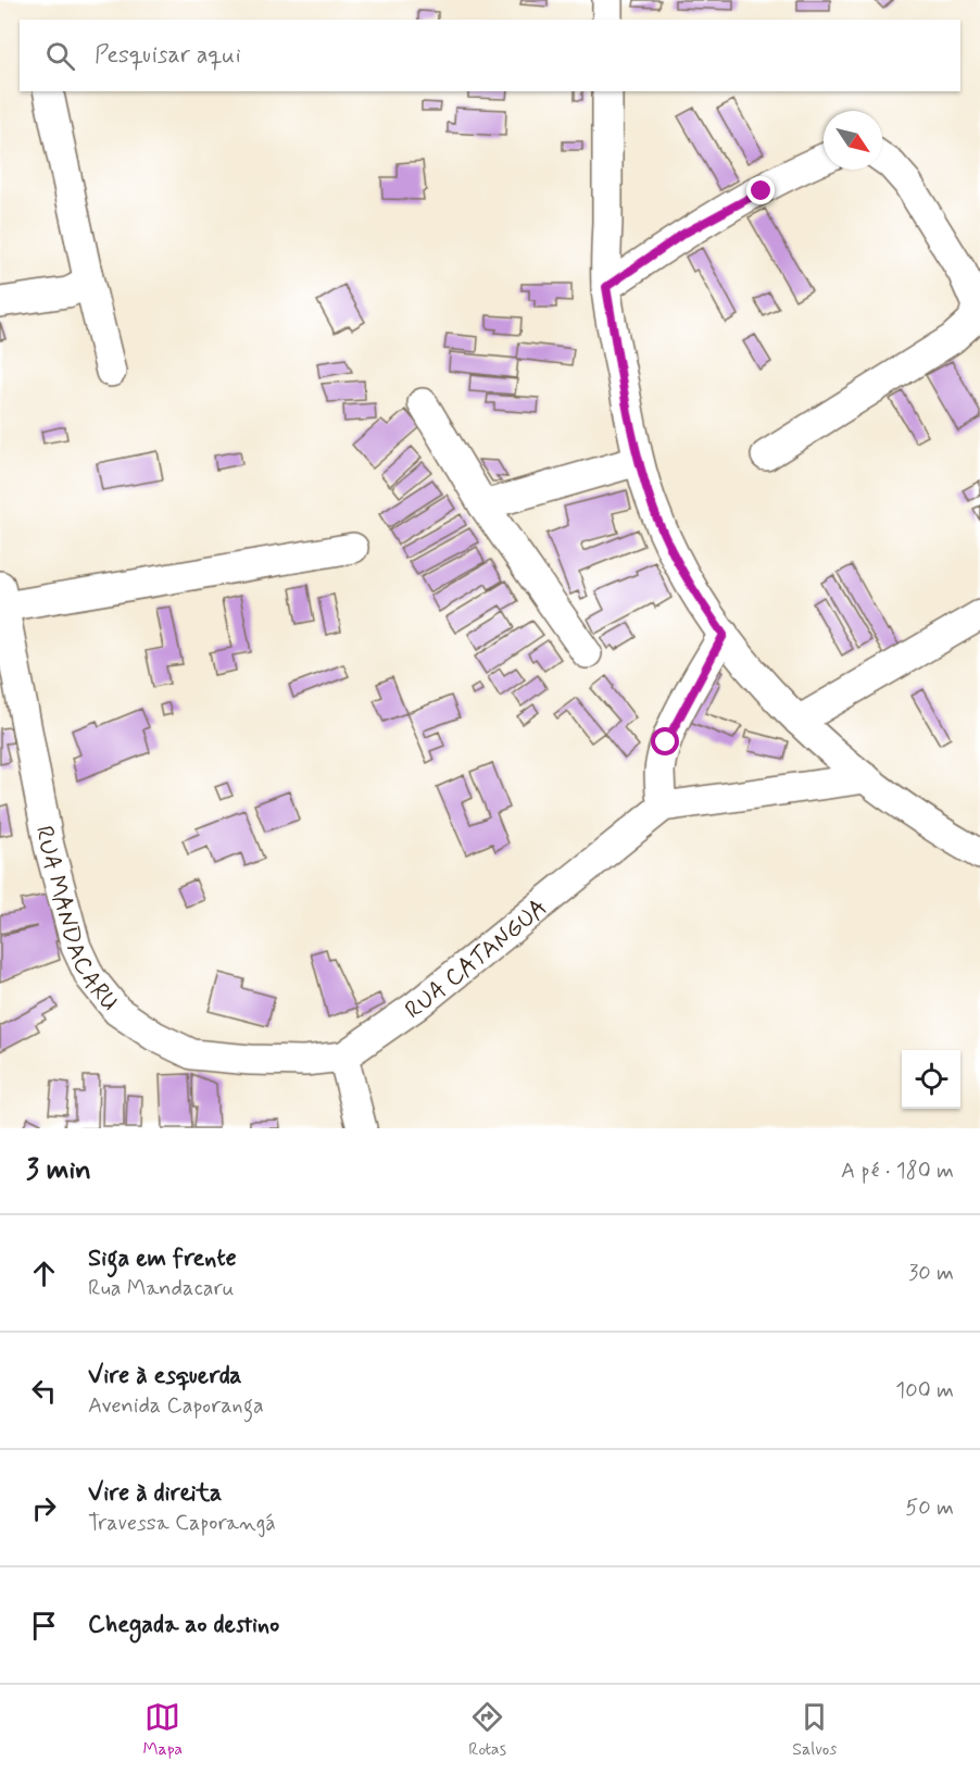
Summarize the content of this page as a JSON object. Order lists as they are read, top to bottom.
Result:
{
  "streets": {
    "street": ["RUA MANDACARU", "RUA CATANGUA"]
  },
  "crossings": [
    ["RUA MANDACARU", "RUA CATANGUA"]
  ],
  "north": "bottom right",
  "page": {
    "search": "Pesquisar aqui",
    "heading": ["3 min", "A pé · 180 m"],
    "list": [
      ["Siga em frente", "Rua Mandacaru", "30 m"],
      ["Vire à esquerda", "Avenida Caporanga", "100 m"],
      ["Vire à direita", "Travessa Caporangá", "50 m"],
      "Chegada ao destino"
    ],
    "nav": ["Mapa", "Rotas", "Salvos"]
  }
}
